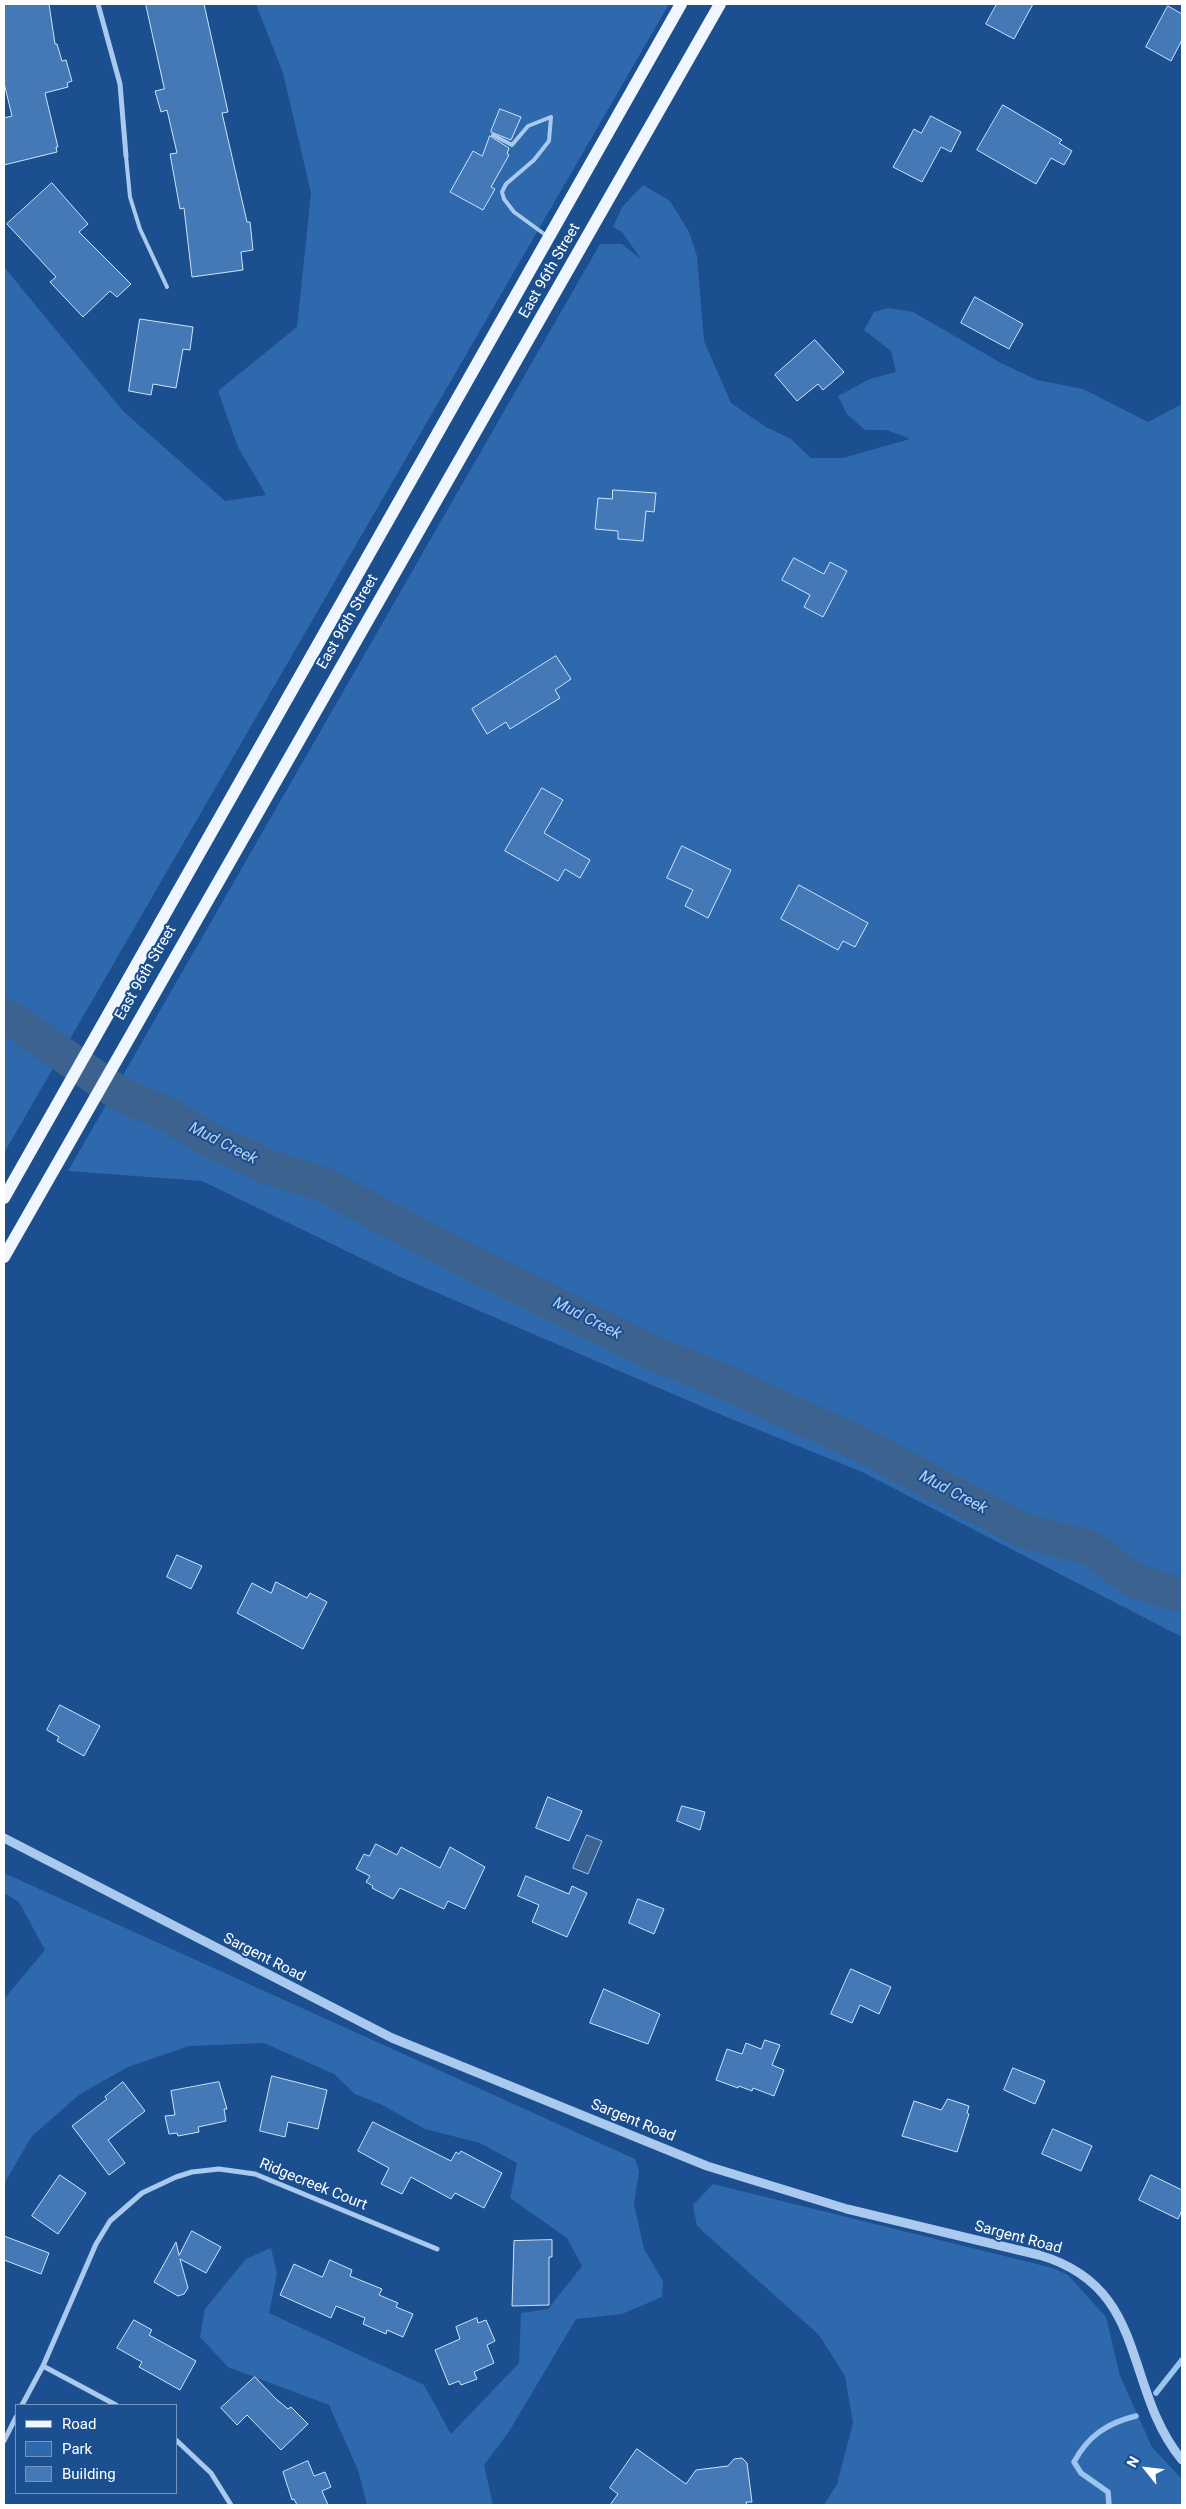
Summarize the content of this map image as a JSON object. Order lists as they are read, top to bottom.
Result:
{
  "streets": {
    "main road": ["East 96th Street"],
    "street": ["Sargent Road", "Ridgecreek Court"]
  },
  "water": ["Mud Creek"],
  "legend": ["Road", "Park", "Building"],
  "north": "top left"
}
